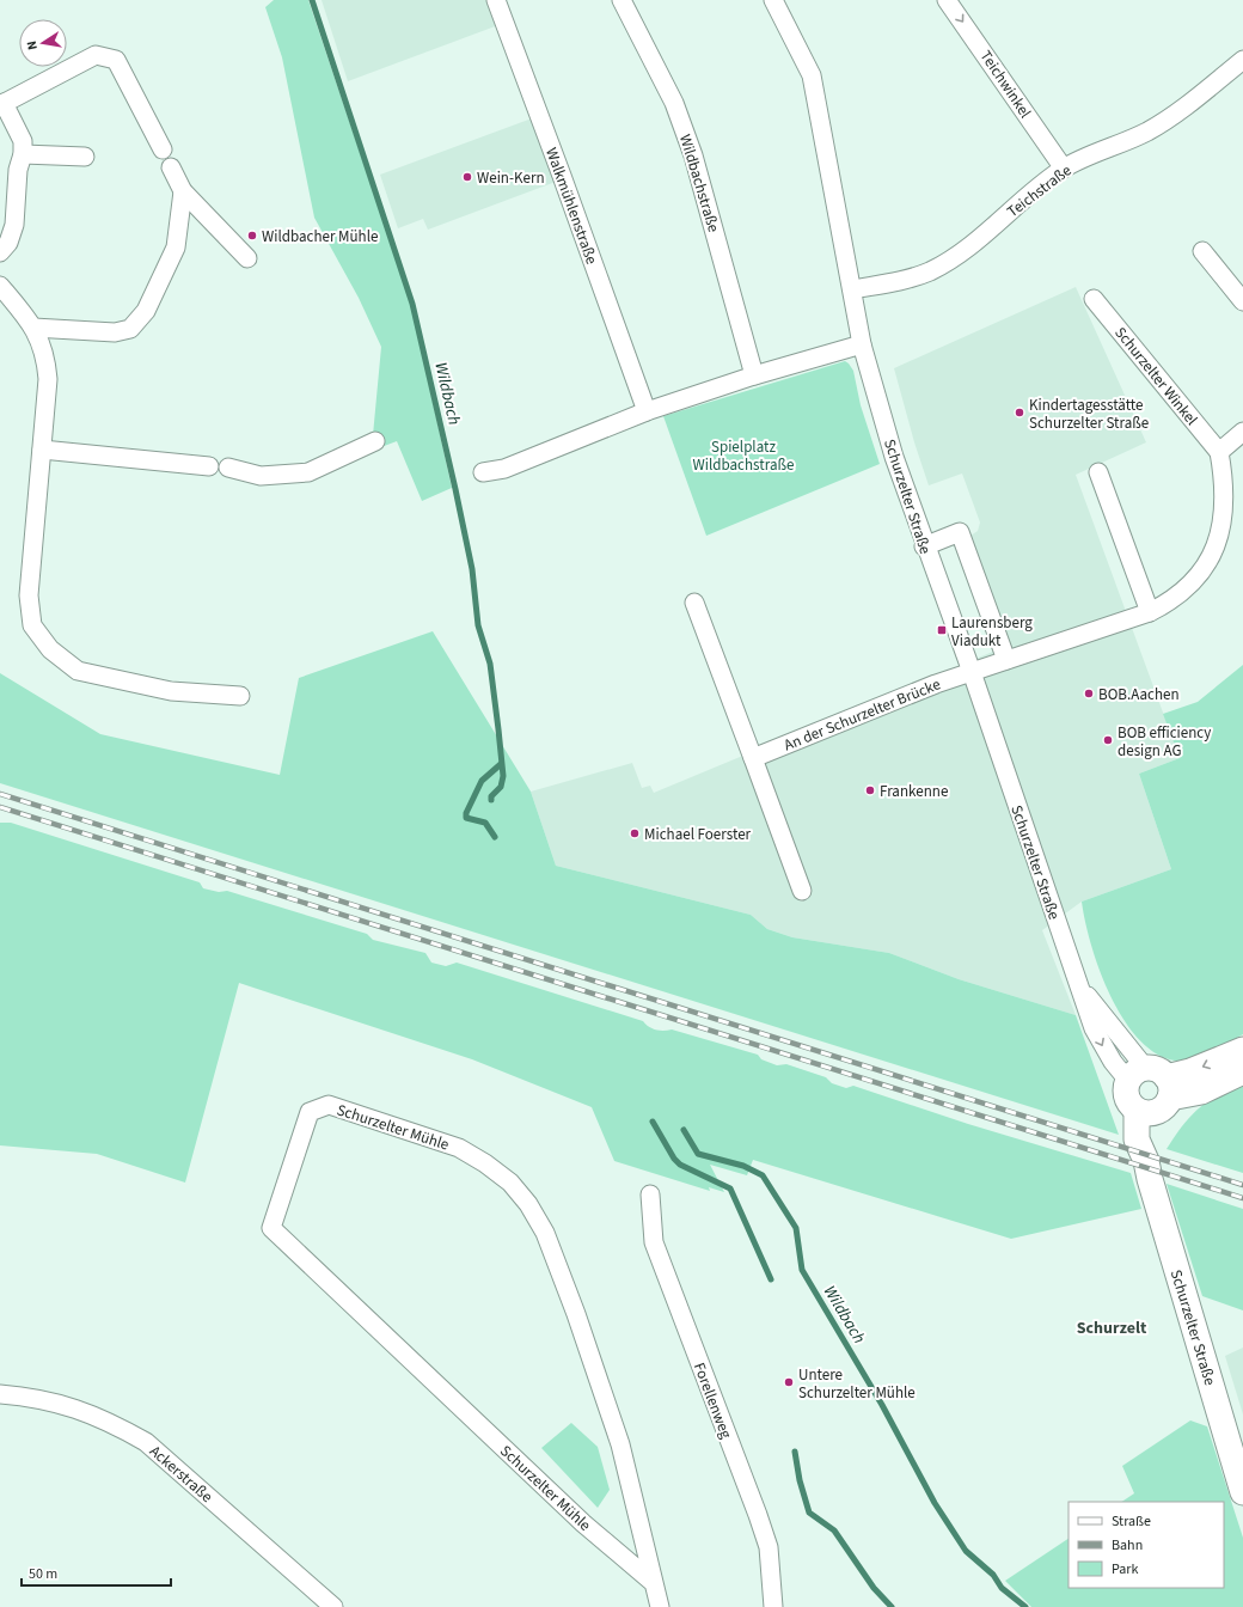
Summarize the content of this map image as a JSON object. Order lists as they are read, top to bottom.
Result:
{
  "streets": {
    "street": [
      "Teichwinkel",
      "Wildbachstraße",
      "Teichstraße",
      "Walkmühlenstraße",
      "Schurzelter Winkel",
      "Schurzelter Straße",
      "An der Schurzelter Brücke",
      "Schurzelter Mühle",
      "Forellenweg",
      "Ackerstraße"
    ]
  },
  "crossings": [
    ["Teichwinkel", "Teichstraße"],
    ["Teichstraße", "Schurzelter Straße"],
    ["Schurzelter Straße", "An der Schurzelter Brücke"]
  ],
  "one_way": ["Teichwinkel"],
  "districts": ["Schurzelt"],
  "water": ["Wildbach"],
  "parks": ["Spielplatz Wildbachstraße"],
  "places": {
    "other": [
      "Wein-Kern",
      "Wildbacher Mühle",
      "Kindertagesstätte Schurzelter Straße",
      "BOB.Aachen",
      "BOB efficiency design AG",
      "Frankenne",
      "Michael Foerster",
      "Untere Schurzelter Mühle"
    ],
    "transit": ["Laurensberg Viadukt"]
  },
  "legend": ["Straße", "Bahn", "Park"],
  "scale_bar": "50 m",
  "north": "left"
}
